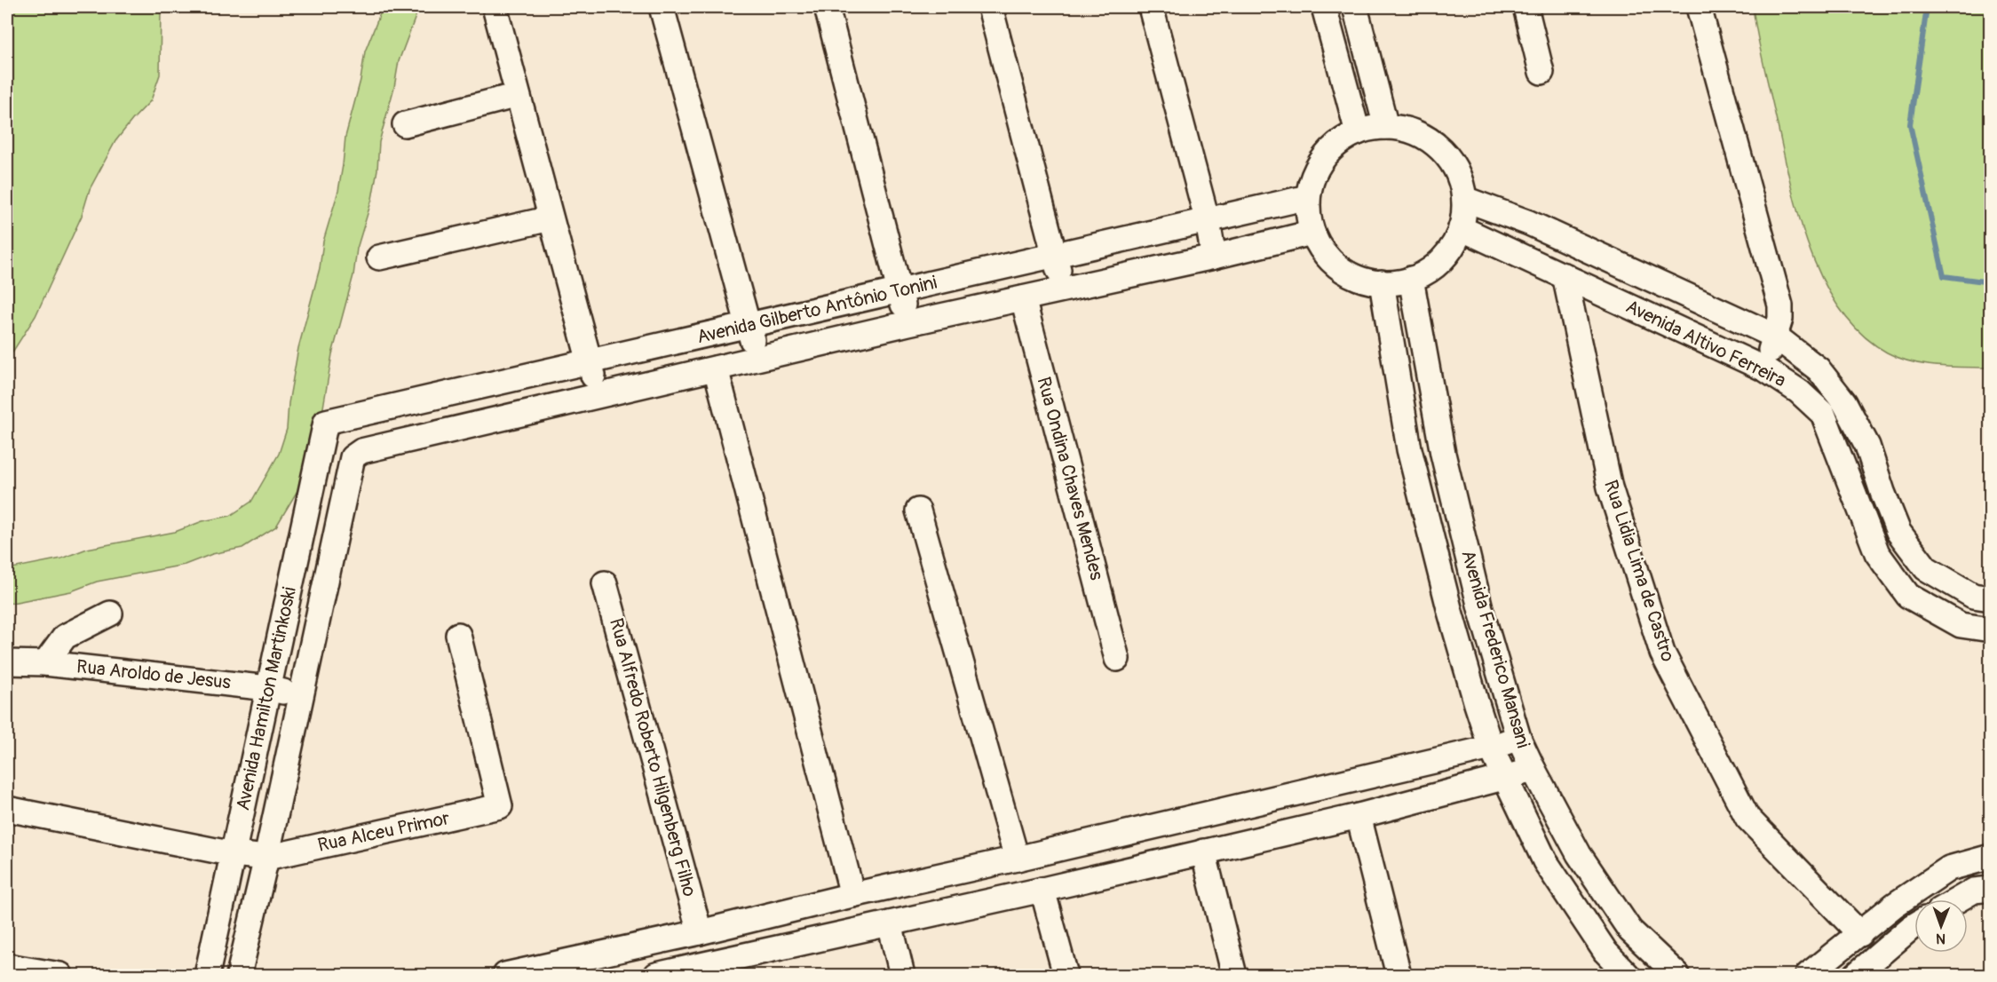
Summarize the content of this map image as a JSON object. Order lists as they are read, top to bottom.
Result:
{
  "streets": {
    "street": [
      "Avenida Gilberto Antônio Tonini",
      "Avenida Altivo Ferreira",
      "Rua Ondina Chaves Mendes",
      "Rua Lidia Lima de Castro",
      "Avenida Frederico Mansani",
      "Rua Aroldo de Jesus",
      "Avenida Hamilton Martinkoski",
      "Rua Alfredo Roberto Hilgenberg Filho",
      "Rua Alceu Primor"
    ]
  },
  "crossings": [
    ["Avenida Gilberto Antônio Tonini", "Avenida Altivo Ferreira"],
    ["Avenida Gilberto Antônio Tonini", "Rua Ondina Chaves Mendes"],
    ["Avenida Gilberto Antônio Tonini", "Avenida Frederico Mansani"],
    ["Avenida Gilberto Antônio Tonini", "Avenida Hamilton Martinkoski"],
    ["Avenida Altivo Ferreira", "Rua Lidia Lima de Castro"],
    ["Avenida Altivo Ferreira", "Avenida Frederico Mansani"],
    ["Rua Aroldo de Jesus", "Avenida Hamilton Martinkoski"],
    ["Avenida Hamilton Martinkoski", "Rua Alceu Primor"]
  ],
  "north": "bottom"
}
